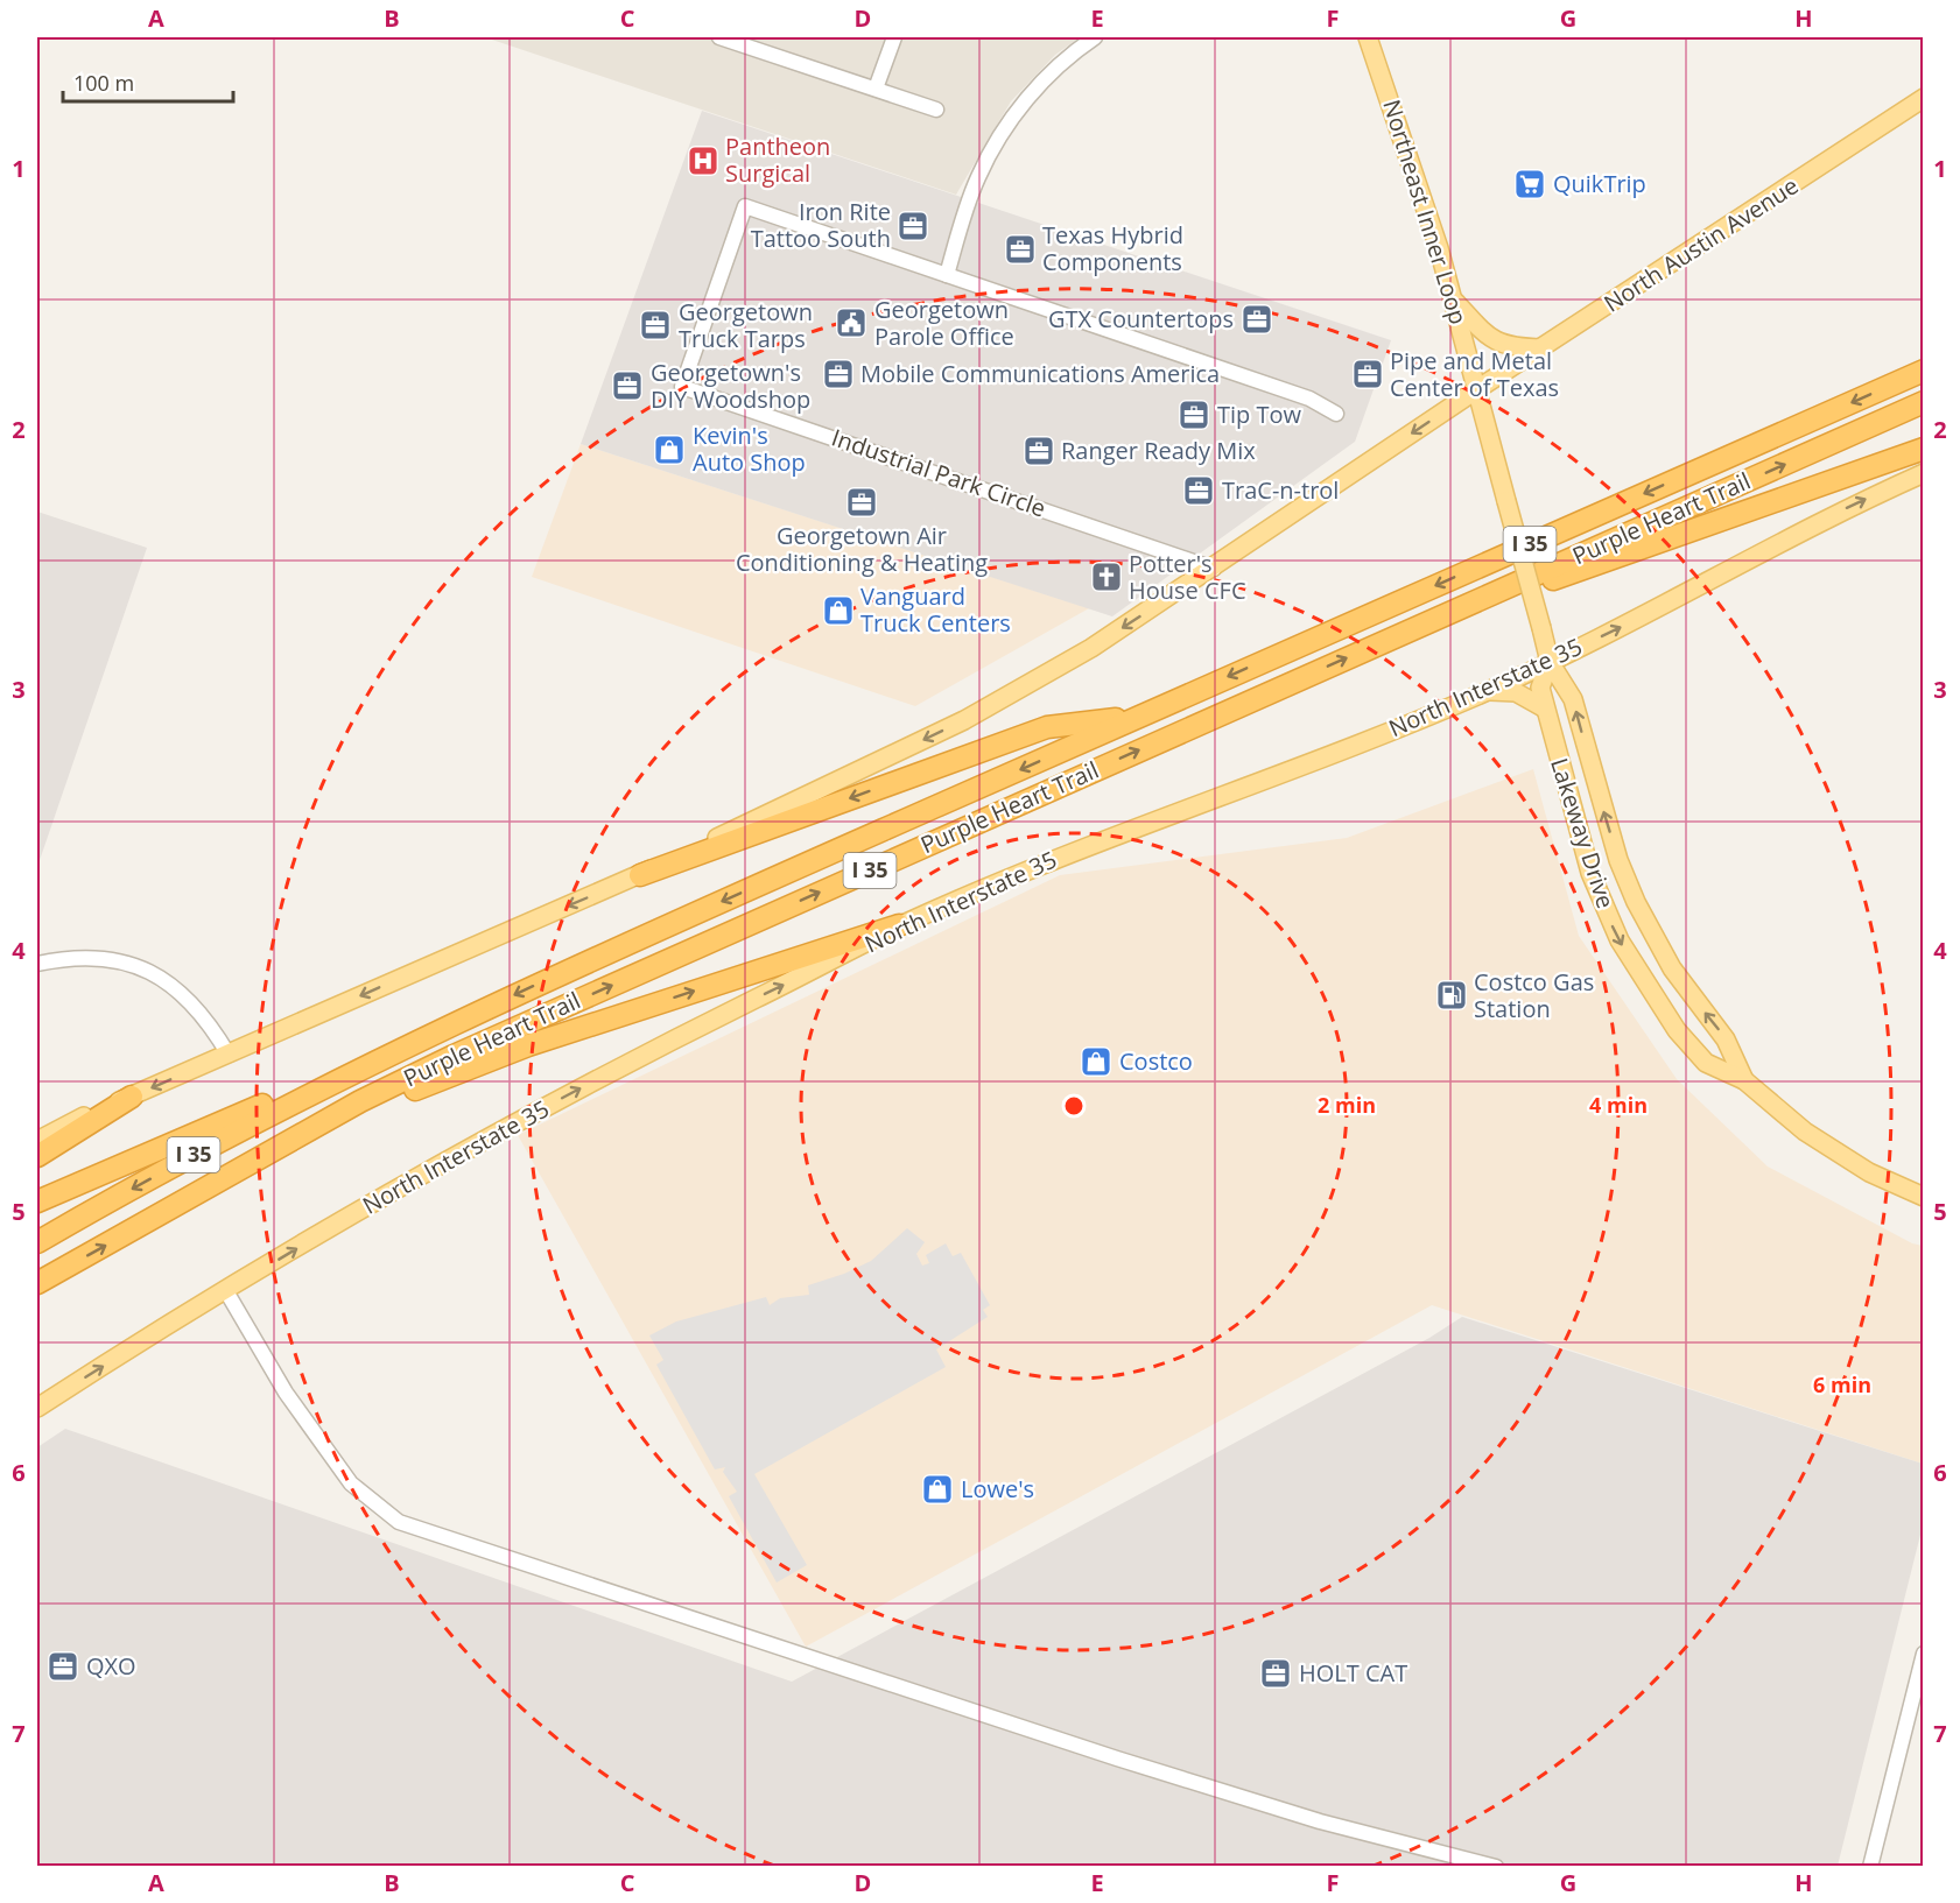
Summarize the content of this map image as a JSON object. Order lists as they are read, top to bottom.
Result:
{
  "streets": {
    "highway": ["Purple Heart Trail", "I 35"],
    "main road": [
      "Northeast Inner Loop",
      "North Austin Avenue",
      "North Interstate 35",
      "Lakeway Drive"
    ],
    "street": ["Industrial Park Circle"]
  },
  "crossings": [
    ["Northeast Inner Loop", "North Austin Avenue"],
    ["Northeast Inner Loop", "Lakeway Drive"],
    ["North Austin Avenue", "Lakeway Drive"],
    ["North Interstate 35", "Lakeway Drive"]
  ],
  "one_way": ["North Interstate 35"],
  "places": {
    "hospital": ["Pantheon Surgical"],
    "supermarket": ["QuikTrip"],
    "office": [
      "Iron Rite Tattoo South",
      "Texas Hybrid Components",
      "GTX Countertops",
      "Georgetown Truck Tarps",
      "Mobile Communications America",
      "Pipe and Metal Center of Texas",
      "Georgetown's DIY Woodshop",
      "Tip Tow",
      "Ranger Ready Mix",
      "TraC-n-trol",
      "Georgetown Air Conditioning & Heating",
      "QXO",
      "HOLT CAT"
    ],
    "public building": ["Georgetown Parole Office"],
    "shop": [
      "Kevin's Auto Shop",
      "Vanguard Truck Centers",
      "Costco",
      "Lowe's"
    ],
    "church": ["Potter's House CFC"],
    "fuel station": ["Costco Gas Station"]
  },
  "scale_bar": "100 m",
  "grid": {
    "columns": [
      "A",
      "B",
      "C",
      "D",
      "E",
      "F",
      "G",
      "H"
    ],
    "rows": [
      "1",
      "2",
      "3",
      "4",
      "5",
      "6",
      "7"
    ]
  },
  "rings": ["2 min", "4 min", "6 min"]
}
